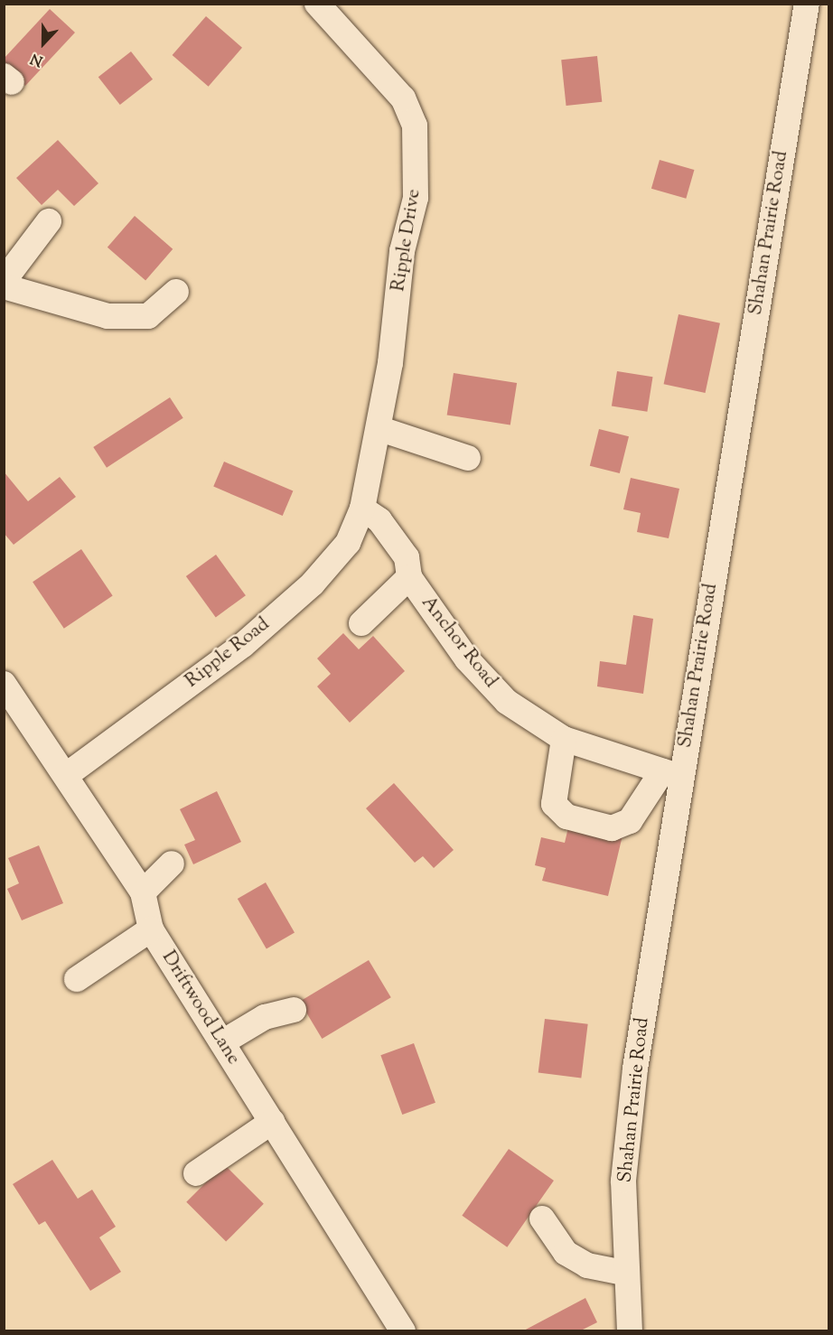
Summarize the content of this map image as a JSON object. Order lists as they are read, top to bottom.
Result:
{
  "streets": {
    "street": [
      "Shahan Prairie Road",
      "Ripple Drive",
      "Anchor Road",
      "Ripple Road",
      "Driftwood Lane"
    ]
  },
  "crossings": [
    ["Shahan Prairie Road", "Anchor Road"],
    ["Ripple Drive", "Anchor Road"],
    ["Ripple Drive", "Ripple Road"],
    ["Anchor Road", "Ripple Road"],
    ["Ripple Road", "Driftwood Lane"]
  ],
  "north": "bottom"
}
